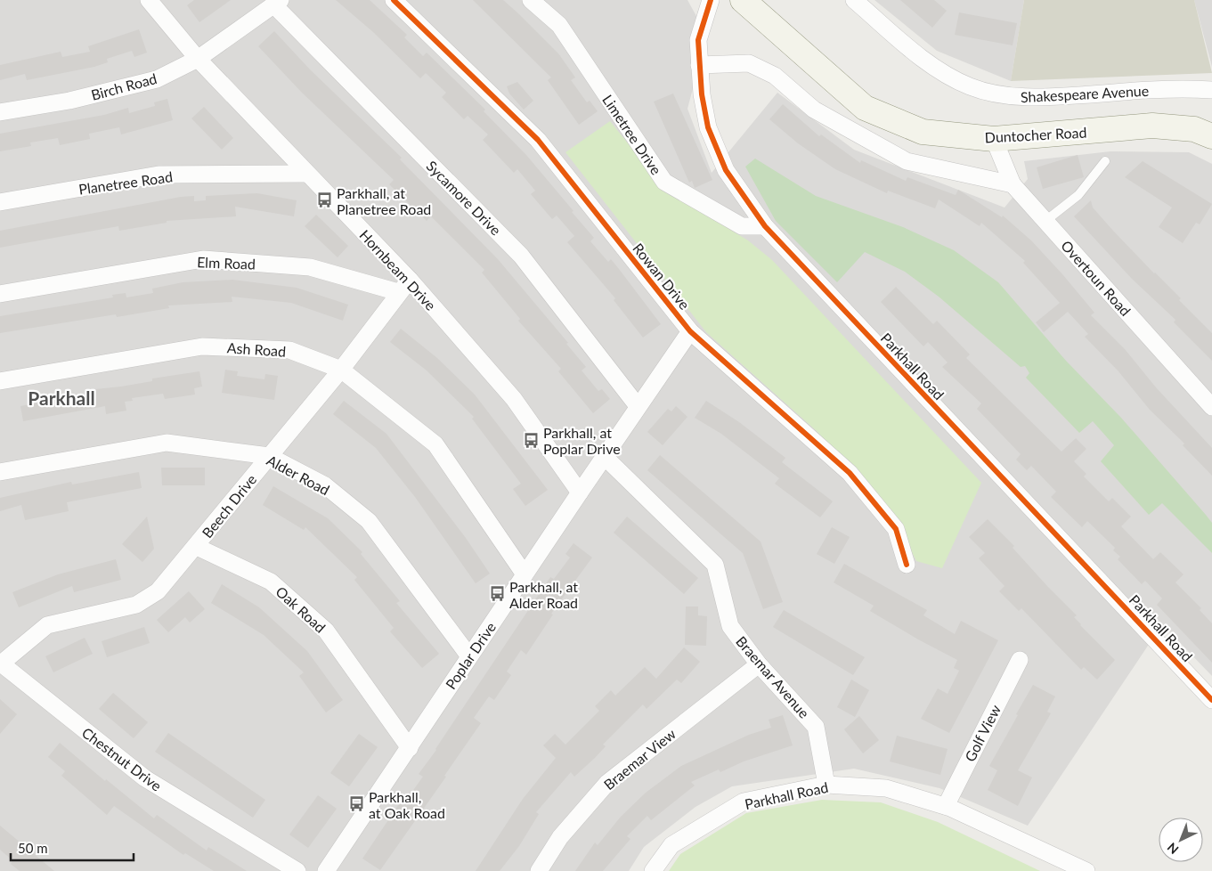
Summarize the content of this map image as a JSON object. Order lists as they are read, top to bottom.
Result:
{
  "streets": {
    "main road": ["Duntocher Road"],
    "street": [
      "Birch Road",
      "Shakespeare Avenue",
      "Limetree Drive",
      "Planetree Road",
      "Sycamore Drive",
      "Elm Road",
      "Hornbeam Drive",
      "Rowan Drive",
      "Overtoun Road",
      "Ash Road",
      "Parkhall Road",
      "Alder Road",
      "Beech Drive",
      "Oak Road",
      "Poplar Drive",
      "Braemar Avenue",
      "Golf View",
      "Chestnut Drive",
      "Braemar View"
    ]
  },
  "crossings": [
    ["Birch Road", "Sycamore Drive"],
    ["Birch Road", "Hornbeam Drive"],
    ["Limetree Drive", "Parkhall Road"],
    ["Duntocher Road", "Overtoun Road"],
    ["Planetree Road", "Hornbeam Drive"],
    ["Sycamore Drive", "Poplar Drive"],
    ["Elm Road", "Beech Drive"],
    ["Hornbeam Drive", "Beech Drive"],
    ["Hornbeam Drive", "Poplar Drive"],
    ["Rowan Drive", "Poplar Drive"],
    ["Ash Road", "Beech Drive"],
    ["Ash Road", "Poplar Drive"],
    ["Parkhall Road", "Braemar Avenue"],
    ["Parkhall Road", "Golf View"],
    ["Alder Road", "Beech Drive"],
    ["Alder Road", "Poplar Drive"],
    ["Beech Drive", "Oak Road"],
    ["Beech Drive", "Chestnut Drive"],
    ["Oak Road", "Poplar Drive"],
    ["Poplar Drive", "Braemar Avenue"],
    ["Braemar Avenue", "Braemar View"]
  ],
  "districts": ["Parkhall"],
  "places": {
    "bus stop": [
      "Parkhall, at Planetree Road",
      "Parkhall, at Poplar Drive",
      "Parkhall, at Alder Road",
      "Parkhall, at Oak Road"
    ]
  },
  "scale_bar": "50 m",
  "north": "bottom left"
}
